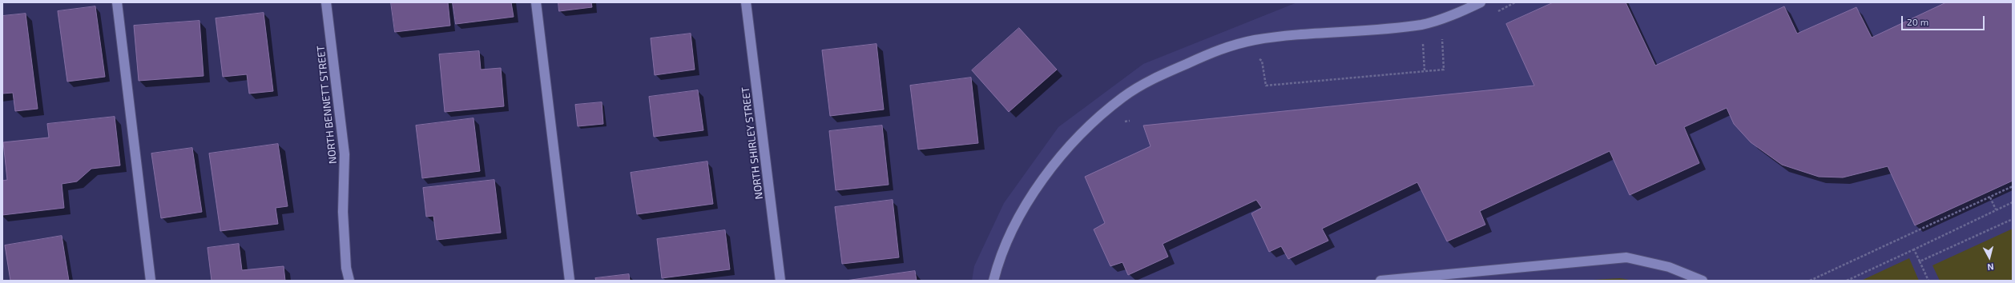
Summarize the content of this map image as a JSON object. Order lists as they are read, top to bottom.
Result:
{
  "streets": {
    "street": ["NORTH BENNETT STREET", "NORTH SHIRLEY STREET"]
  },
  "scale_bar": "20 m",
  "north": "bottom"
}
